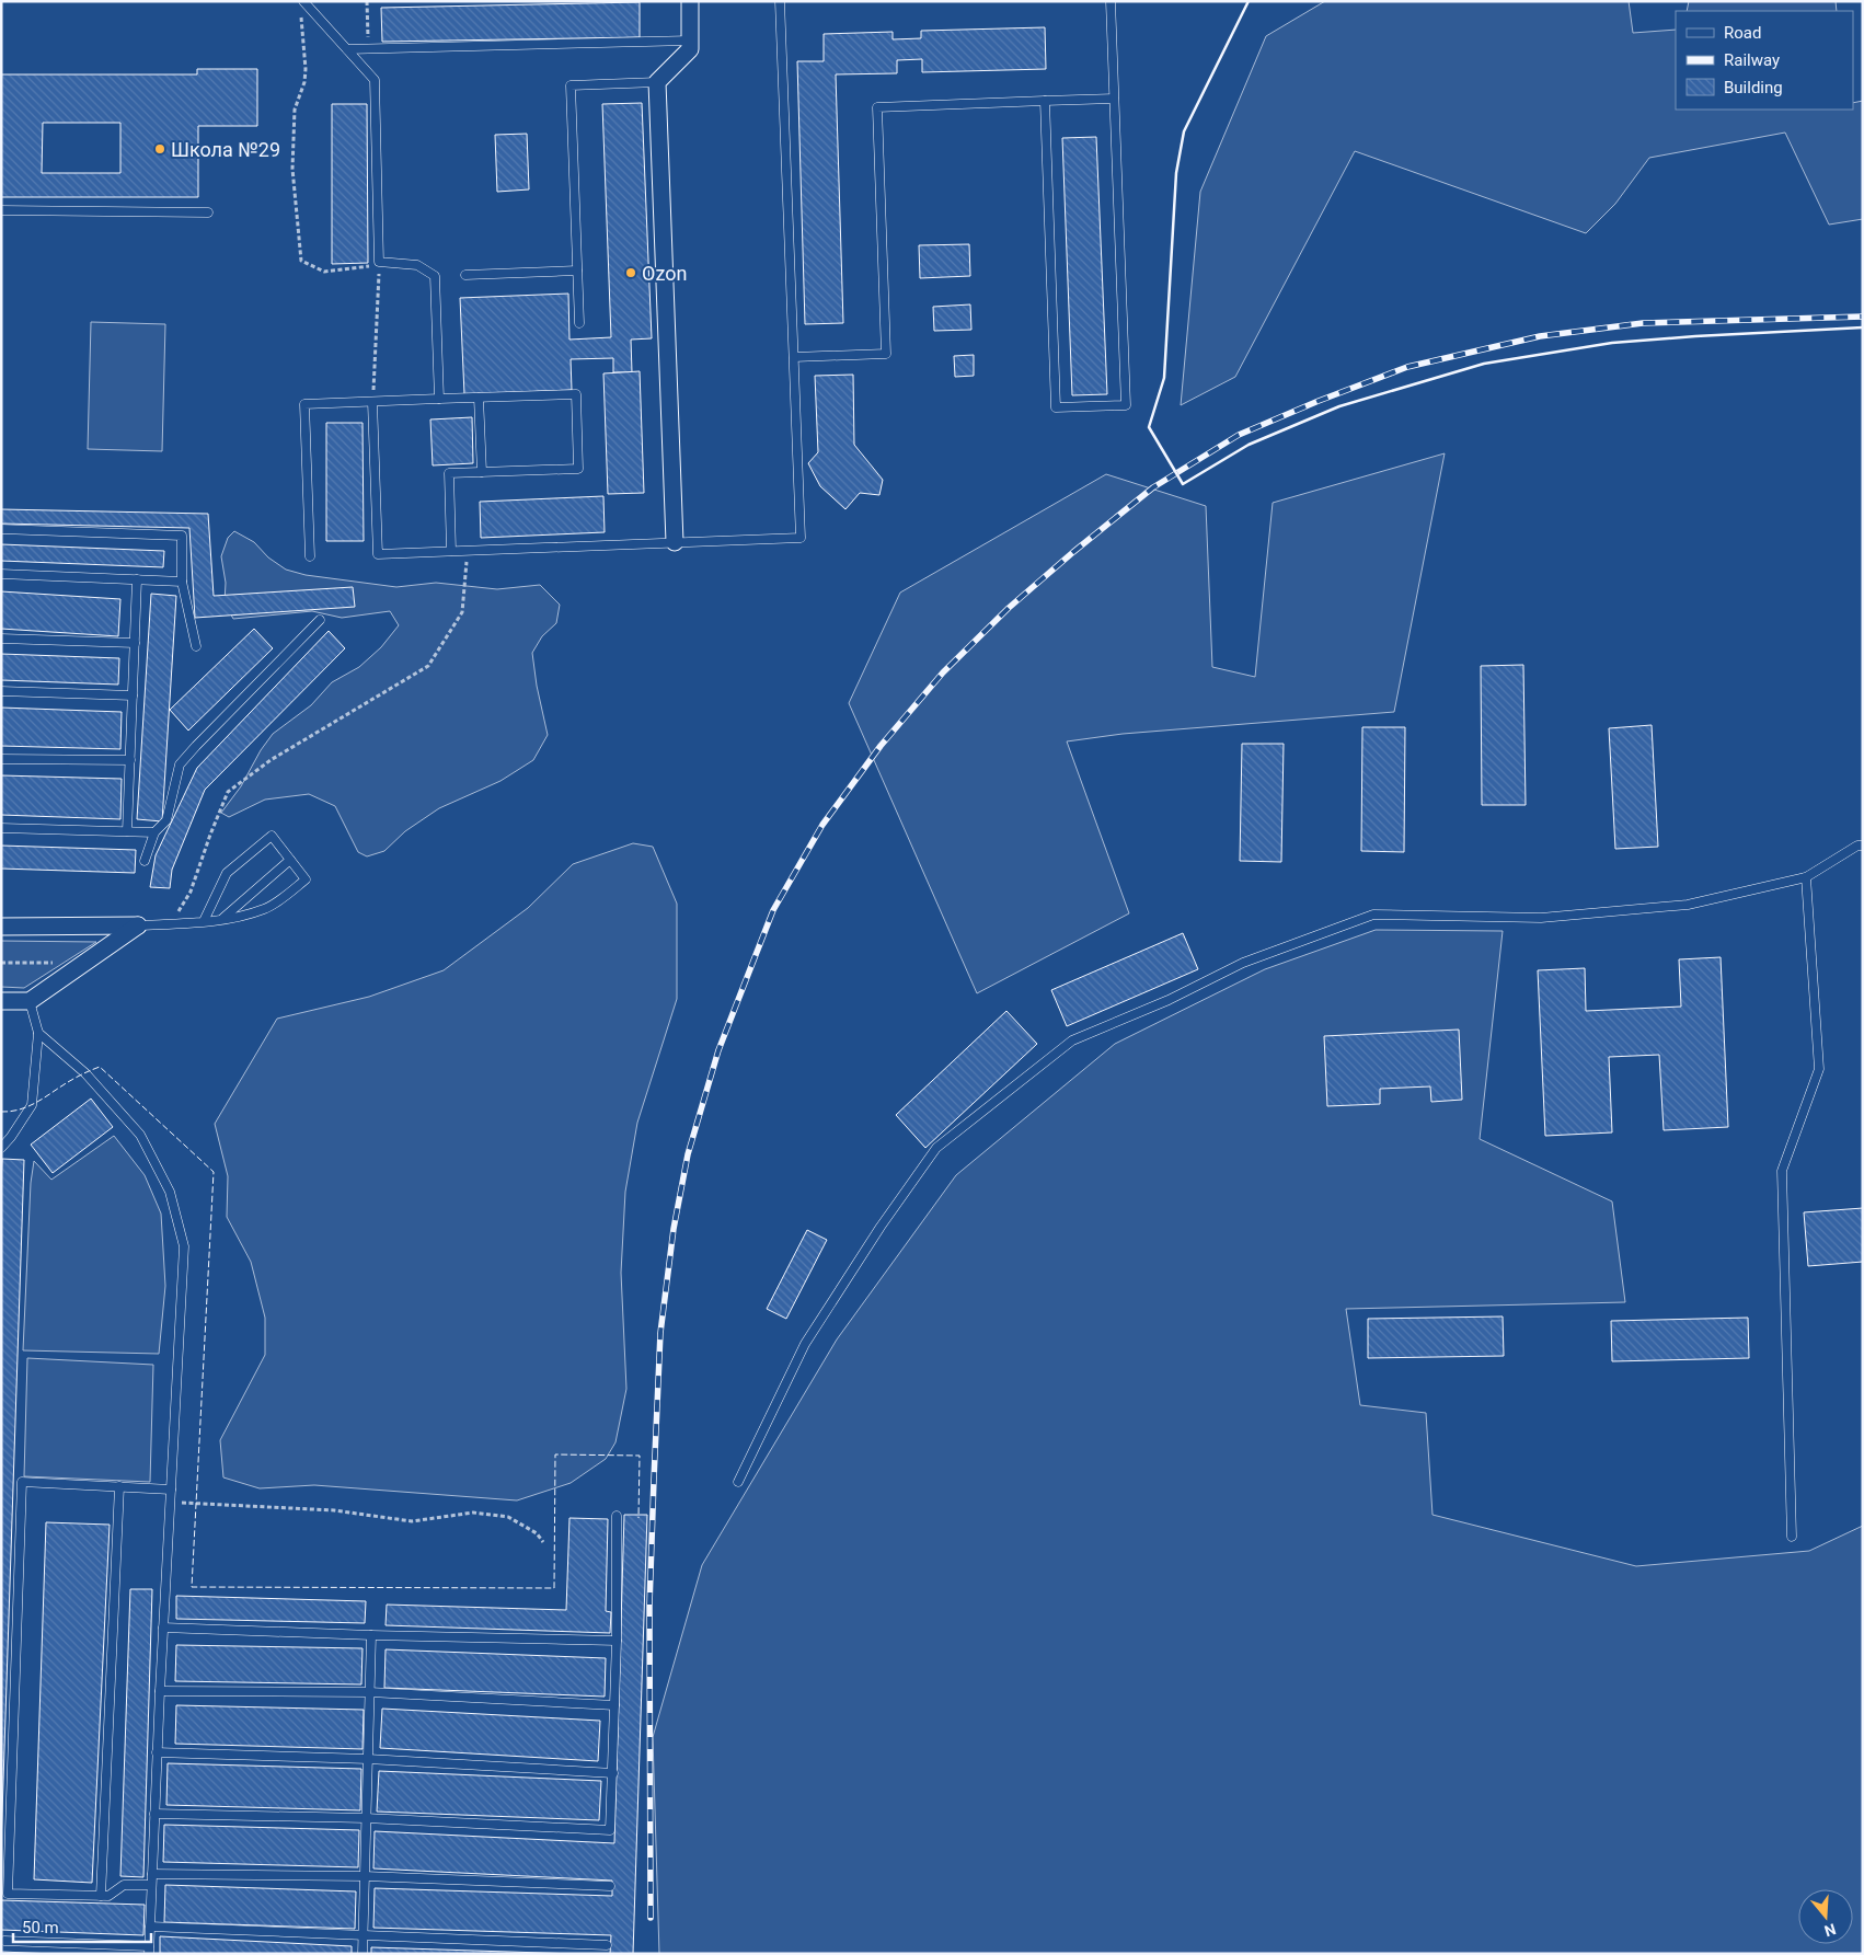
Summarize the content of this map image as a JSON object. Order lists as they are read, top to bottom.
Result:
{
  "places": ["Школа №29", "Ozon"],
  "legend": ["Road", "Railway", "Building"],
  "scale_bar": "50 m",
  "north": "bottom"
}
